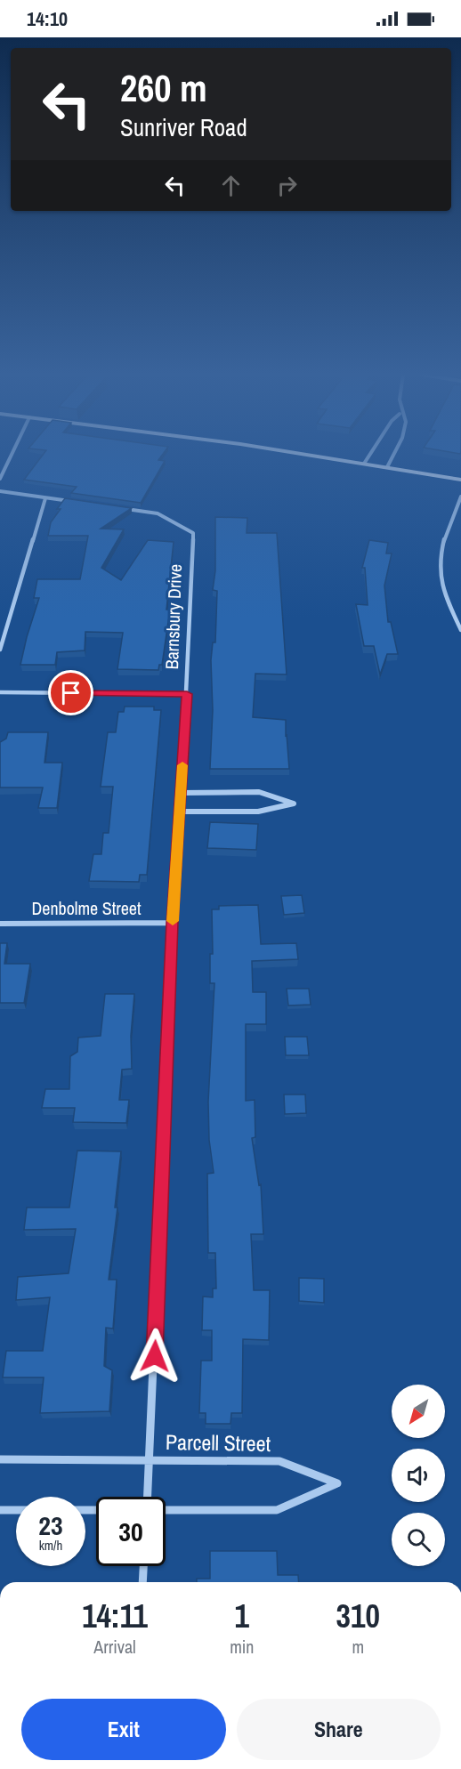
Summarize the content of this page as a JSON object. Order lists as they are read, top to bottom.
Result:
{
  "streets": {
    "street": ["Barnsbury Drive", "Denbolme Street", "Parcell Street"]
  },
  "crossings": [
    ["Barnsbury Drive", "Denbolme Street"],
    ["Barnsbury Drive", "Parcell Street"]
  ],
  "north": "bottom left",
  "page": {
    "status": "14:10",
    "turn": ["260 m", "Sunriver Road"],
    "speed": "23 km/h",
    "limit": "30",
    "eta": [
      "14:11",
      "Arrival",
      "1",
      "min",
      "310",
      "m"
    ],
    "buttons": ["Exit", "Share"]
  }
}
